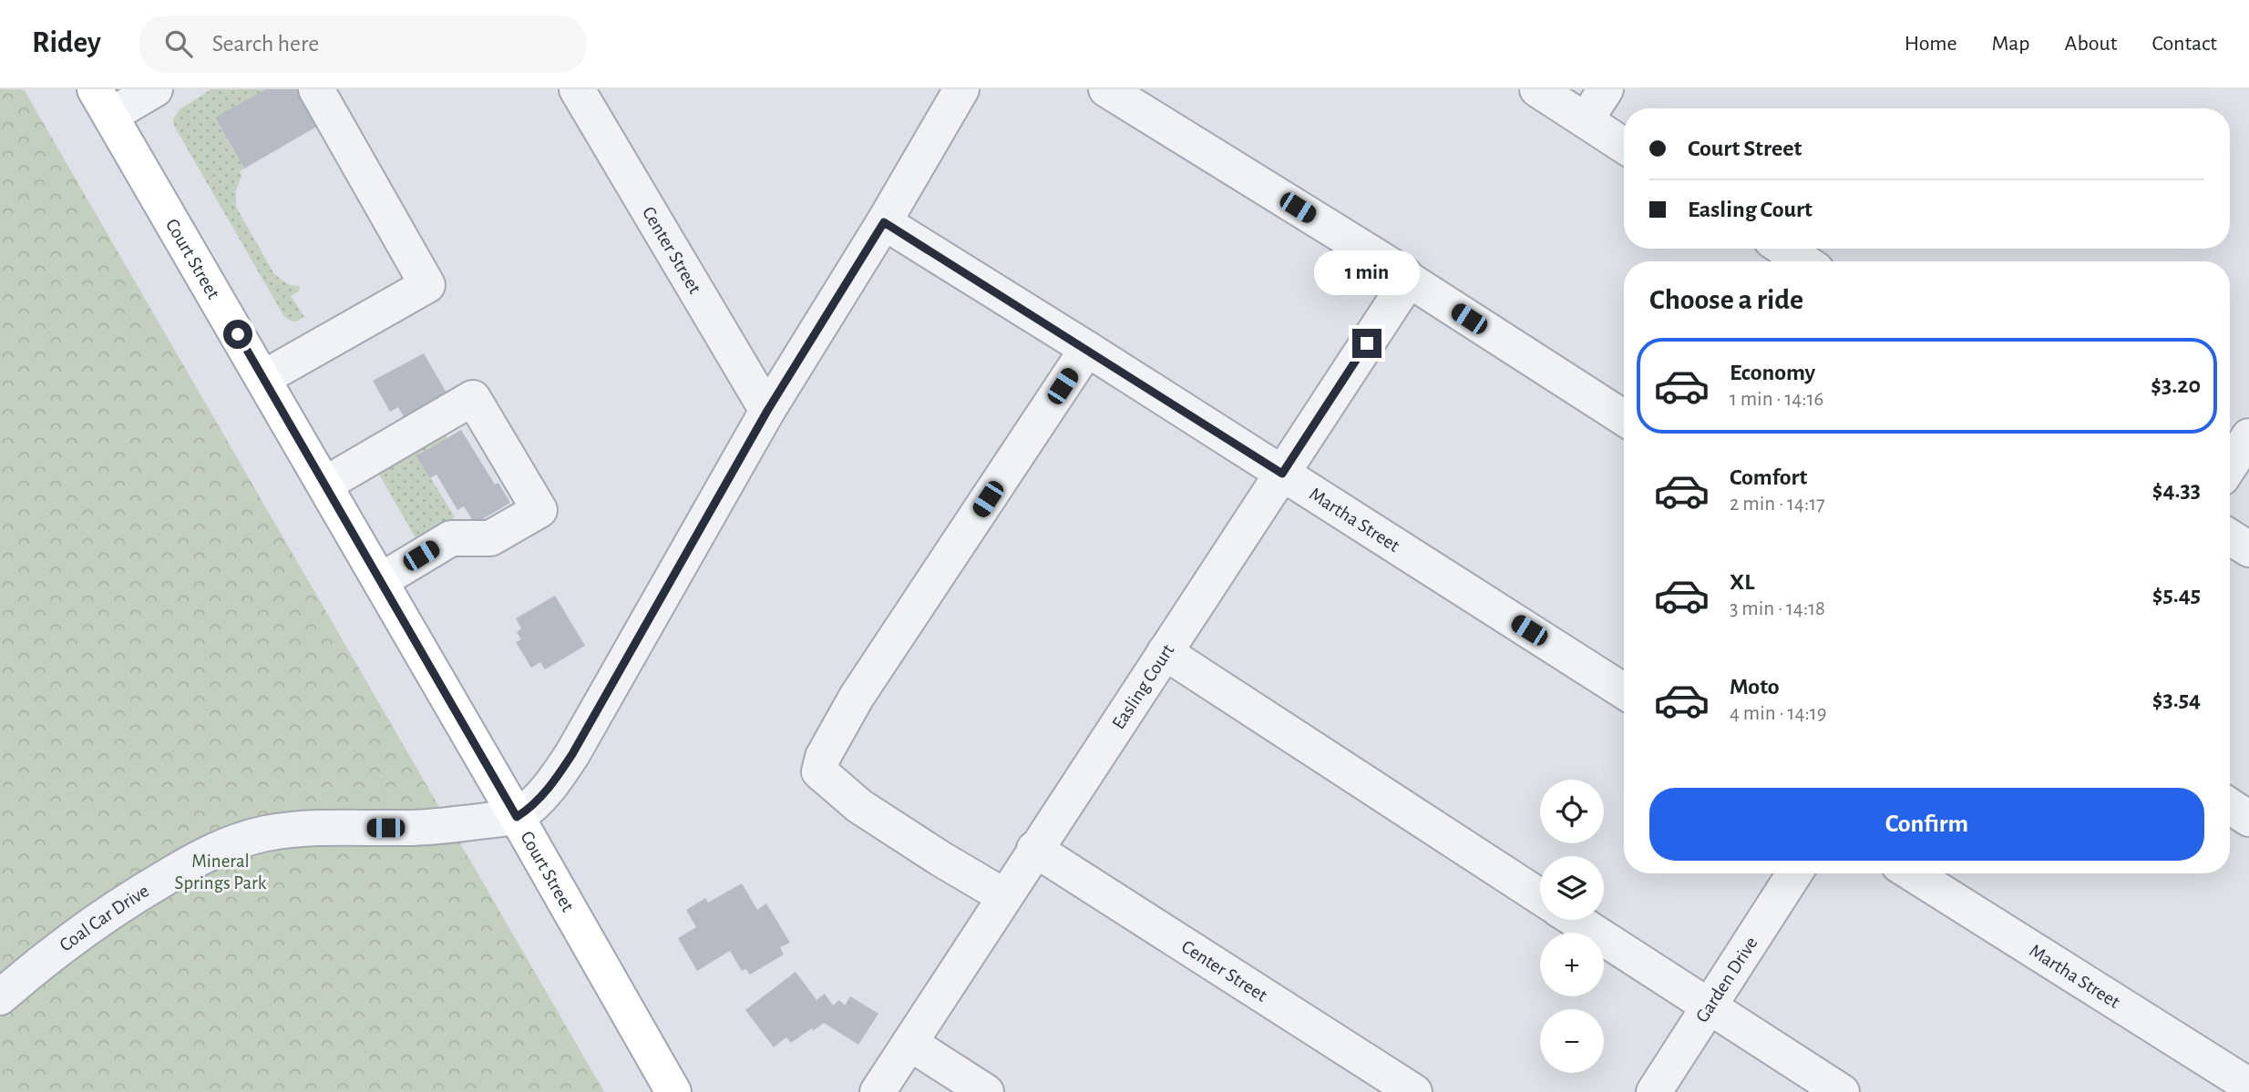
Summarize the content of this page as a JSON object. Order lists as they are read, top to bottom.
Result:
{
  "streets": {
    "main road": ["Court Street"],
    "street": [
      "Center Street",
      "Martha Street",
      "Easling Court",
      "Coal Car Drive",
      "Garden Drive"
    ]
  },
  "crossings": [
    ["Center Street", "Easling Court"],
    ["Court Street", "Coal Car Drive"],
    ["Martha Street", "Easling Court"]
  ],
  "parks": ["Mineral Springs Park"],
  "page": {
    "header": "Ridey",
    "search": "Search here",
    "nav": [
      "Home",
      "Map",
      "About",
      "Contact"
    ],
    "banner": ["Court Street", "Easling Court"],
    "bubble": "1 min",
    "heading": "Choose a ride",
    "list": [
      {
        "name": "Economy",
        "note": "1 min · 14:16",
        "value": "$3.20"
      },
      {
        "name": "Comfort",
        "note": "2 min · 14:17",
        "value": "$4.33"
      },
      {
        "name": "XL",
        "note": "3 min · 14:18",
        "value": "$5.45"
      },
      {
        "name": "Moto",
        "note": "4 min · 14:19",
        "value": "$3.54"
      }
    ],
    "buttons": "Confirm",
    "map_buttons": ["+", "−"]
  }
}
